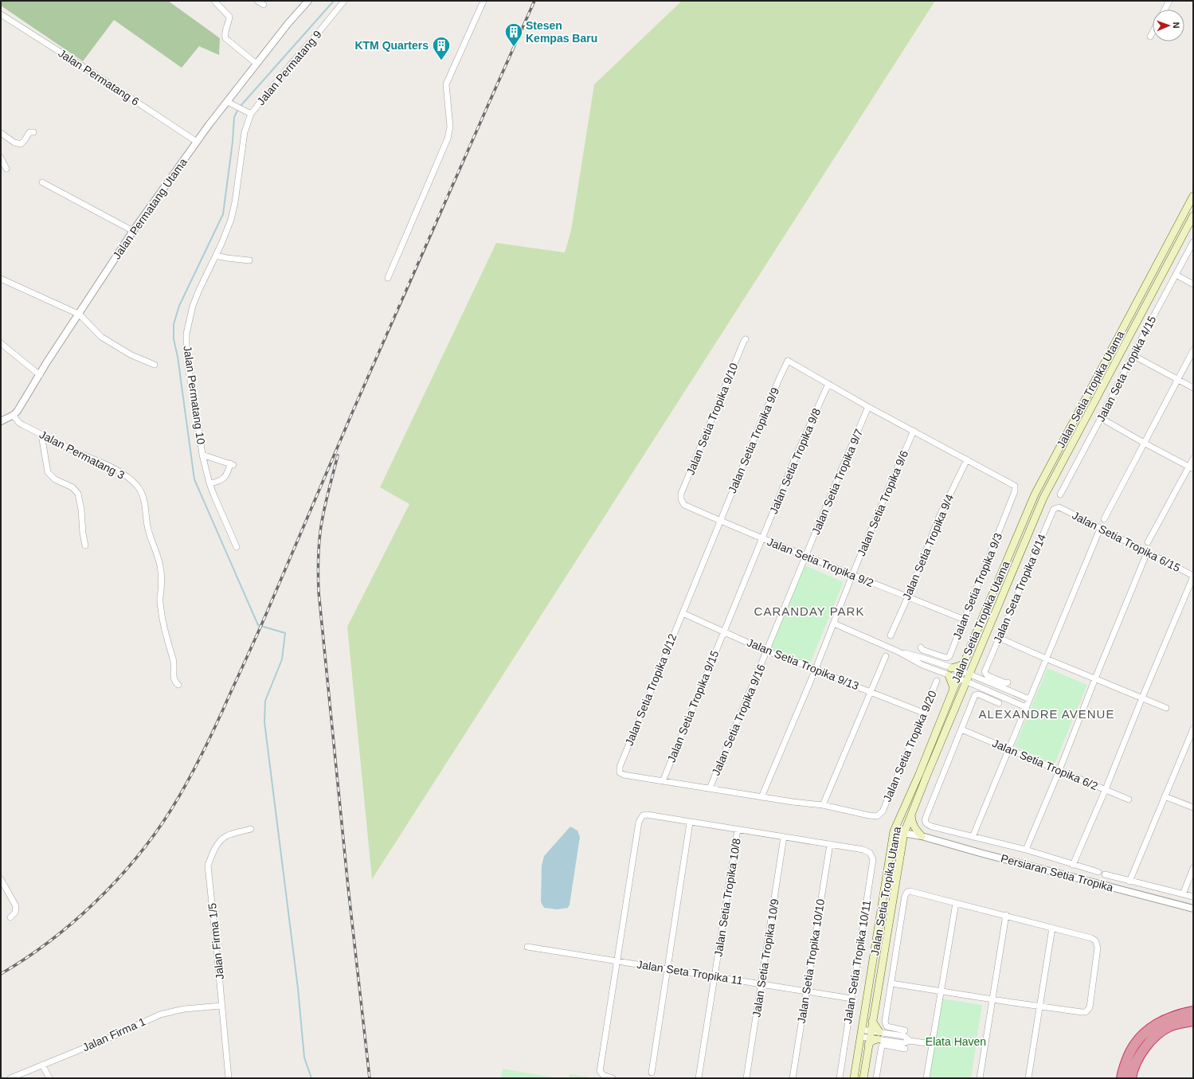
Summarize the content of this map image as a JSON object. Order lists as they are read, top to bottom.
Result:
{
  "streets": {
    "main road": ["Jalan Setia Tropika Utama"],
    "street": [
      "Jalan Permatang 9",
      "Jalan Permatang 6",
      "Jalan Permatang Utama",
      "Jalan Seta Tropika 4/15",
      "Jalan Permatang 10",
      "Jalan Setia Tropika 9/10",
      "Jalan Setia Tropika 9/9",
      "Jalan Permatang 3",
      "Jalan Setia Tropika 9/8",
      "Jalan Setia Tropika 9/7",
      "Jalan Setia Tropika 9/6",
      "Jalan Setia Tropika 6/15",
      "Jalan Setia Tropika 9/4",
      "Jalan Setia Tropika 9/2",
      "Jalan Setia Tropika 9/3",
      "Jalan Seta Tropika 6/14",
      "Jalan Setia Tropika 9/13",
      "Jalan Setia Tropika 9/12",
      "Jalan Setia Tropika 9/15",
      "Jalan Setia Tropika 9/16",
      "Jalan Setia Tropika 9/20",
      "Jalan Setia Tropika 6/2",
      "Persiaran Setia Tropika",
      "Jalan Setia Tropika 10/8",
      "Jalan Firma 1/5",
      "Jalan Setia Tropika 10/9",
      "Jalan Setia Tropika 10/10",
      "Jalan Setia Tropika 10/11",
      "Jalan Seta Tropika 11",
      "Jalan Firma 1"
    ]
  },
  "crossings": [
    ["Jalan Permatang 9", "Jalan Permatang Utama"],
    ["Jalan Permatang 9", "Jalan Permatang 10"],
    ["Jalan Permatang 6", "Jalan Permatang Utama"],
    ["Jalan Permatang Utama", "Jalan Permatang 3"],
    ["Jalan Setia Tropika Utama", "Persiaran Setia Tropika"],
    ["Jalan Setia Tropika 9/10", "Jalan Setia Tropika 9/2"],
    ["Jalan Setia Tropika 9/9", "Jalan Setia Tropika 9/8"],
    ["Jalan Setia Tropika 9/9", "Jalan Setia Tropika 9/2"],
    ["Jalan Setia Tropika 9/9", "Jalan Setia Tropika 9/13"],
    ["Jalan Setia Tropika 9/9", "Jalan Setia Tropika 9/12"],
    ["Jalan Setia Tropika 9/8", "Jalan Setia Tropika 9/2"],
    ["Jalan Setia Tropika 9/8", "Jalan Setia Tropika 9/13"],
    ["Jalan Setia Tropika 9/8", "Jalan Setia Tropika 9/15"],
    ["Jalan Setia Tropika 9/7", "Jalan Setia Tropika 9/2"],
    ["Jalan Setia Tropika 9/7", "Jalan Setia Tropika 9/13"],
    ["Jalan Setia Tropika 9/7", "Jalan Setia Tropika 9/16"],
    ["Jalan Setia Tropika 9/6", "Jalan Setia Tropika 9/2"],
    ["Jalan Setia Tropika 9/6", "Jalan Setia Tropika 9/13"],
    ["Jalan Setia Tropika 6/15", "Jalan Seta Tropika 6/14"],
    ["Jalan Setia Tropika 9/4", "Jalan Setia Tropika 9/2"],
    ["Jalan Setia Tropika 9/4", "Jalan Setia Tropika 9/3"],
    ["Jalan Setia Tropika 9/2", "Jalan Setia Tropika 9/3"],
    ["Jalan Setia Tropika 9/13", "Jalan Setia Tropika 9/12"],
    ["Jalan Setia Tropika 9/13", "Jalan Setia Tropika 9/15"],
    ["Jalan Setia Tropika 9/13", "Jalan Setia Tropika 9/16"],
    ["Jalan Setia Tropika 9/13", "Jalan Setia Tropika 9/20"],
    ["Jalan Setia Tropika 9/12", "Jalan Setia Tropika 9/15"],
    ["Jalan Setia Tropika 10/8", "Jalan Seta Tropika 11"],
    ["Jalan Firma 1/5", "Jalan Firma 1"],
    ["Jalan Setia Tropika 10/9", "Jalan Seta Tropika 11"],
    ["Jalan Setia Tropika 10/10", "Jalan Setia Tropika 10/11"],
    ["Jalan Setia Tropika 10/10", "Jalan Seta Tropika 11"],
    ["Jalan Setia Tropika 10/11", "Jalan Seta Tropika 11"]
  ],
  "districts": ["CARANDAY PARK", "ALEXANDRE AVENUE"],
  "parks": ["Elata Haven"],
  "places": {
    "building": ["Stesen Kempas Baru", "KTM Quarters"]
  },
  "north": "right"
}
